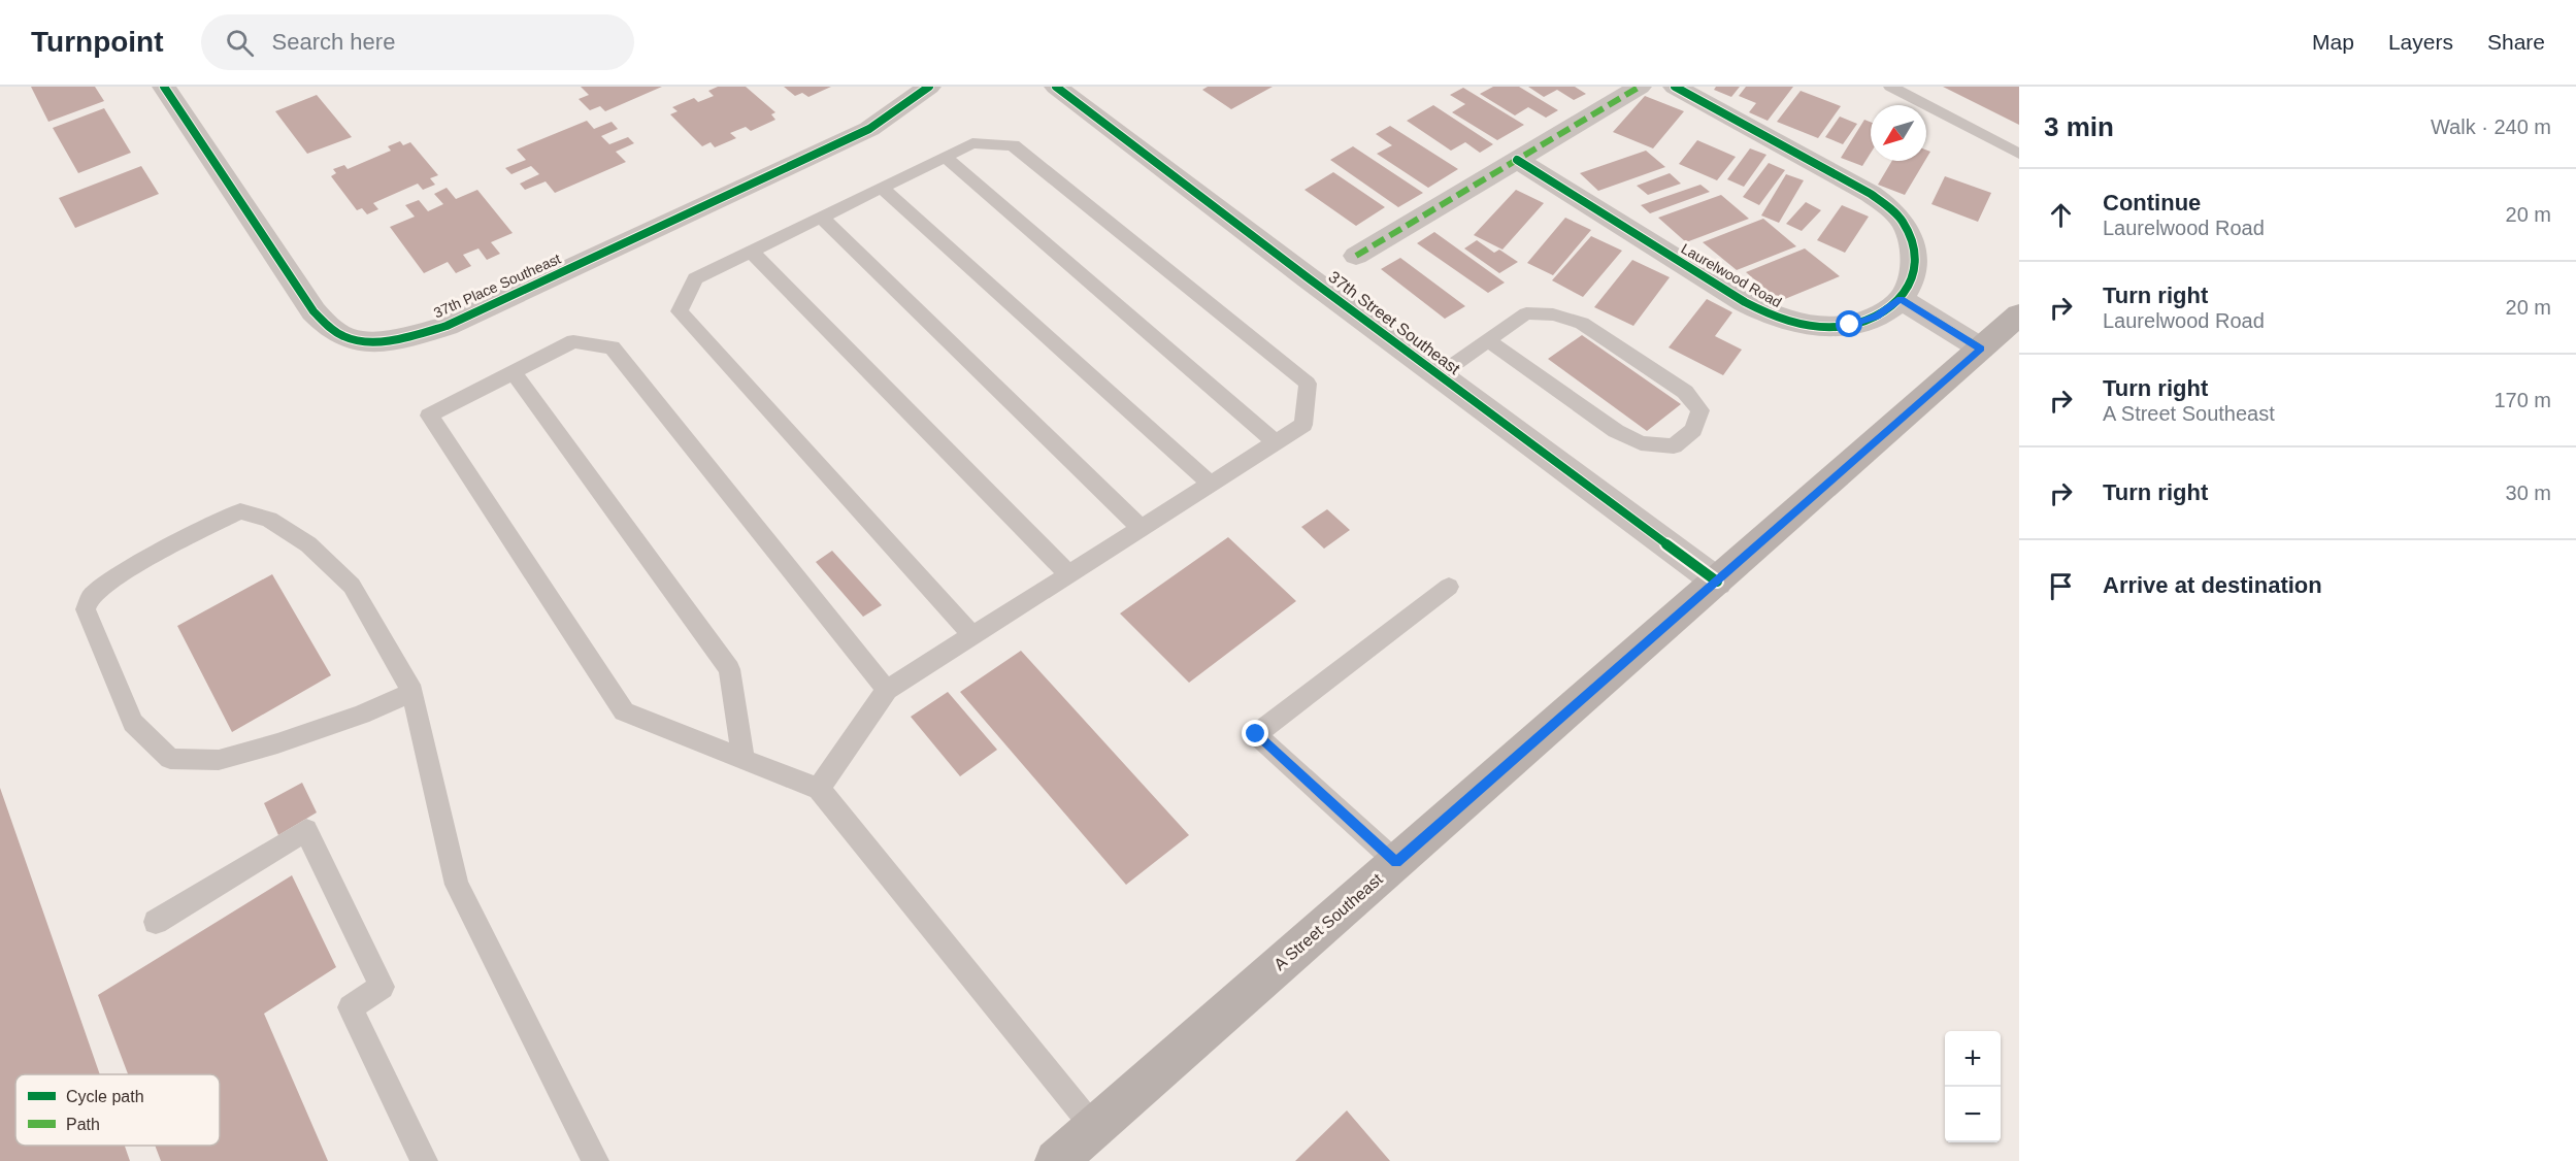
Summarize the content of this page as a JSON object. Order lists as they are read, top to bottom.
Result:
{
  "streets": {
    "main road": ["A Street Southeast"],
    "street": ["Laurelwood Road", "37th Place Southeast", "37th Street Southeast"]
  },
  "crossings": [
    ["37th Street Southeast", "A Street Southeast"]
  ],
  "legend": ["Cycle path", "Path"],
  "north": "bottom left",
  "page": {
    "header": "Turnpoint",
    "search": "Search here",
    "nav": ["Map", "Layers", "Share"],
    "heading": ["3 min", "Walk · 240 m"],
    "list": [
      ["Continue", "Laurelwood Road", "20 m"],
      ["Turn right", "Laurelwood Road", "20 m"],
      ["Turn right", "A Street Southeast", "170 m"],
      ["Turn right", "30 m"],
      "Arrive at destination"
    ],
    "map_buttons": ["+", "−"]
  }
}
